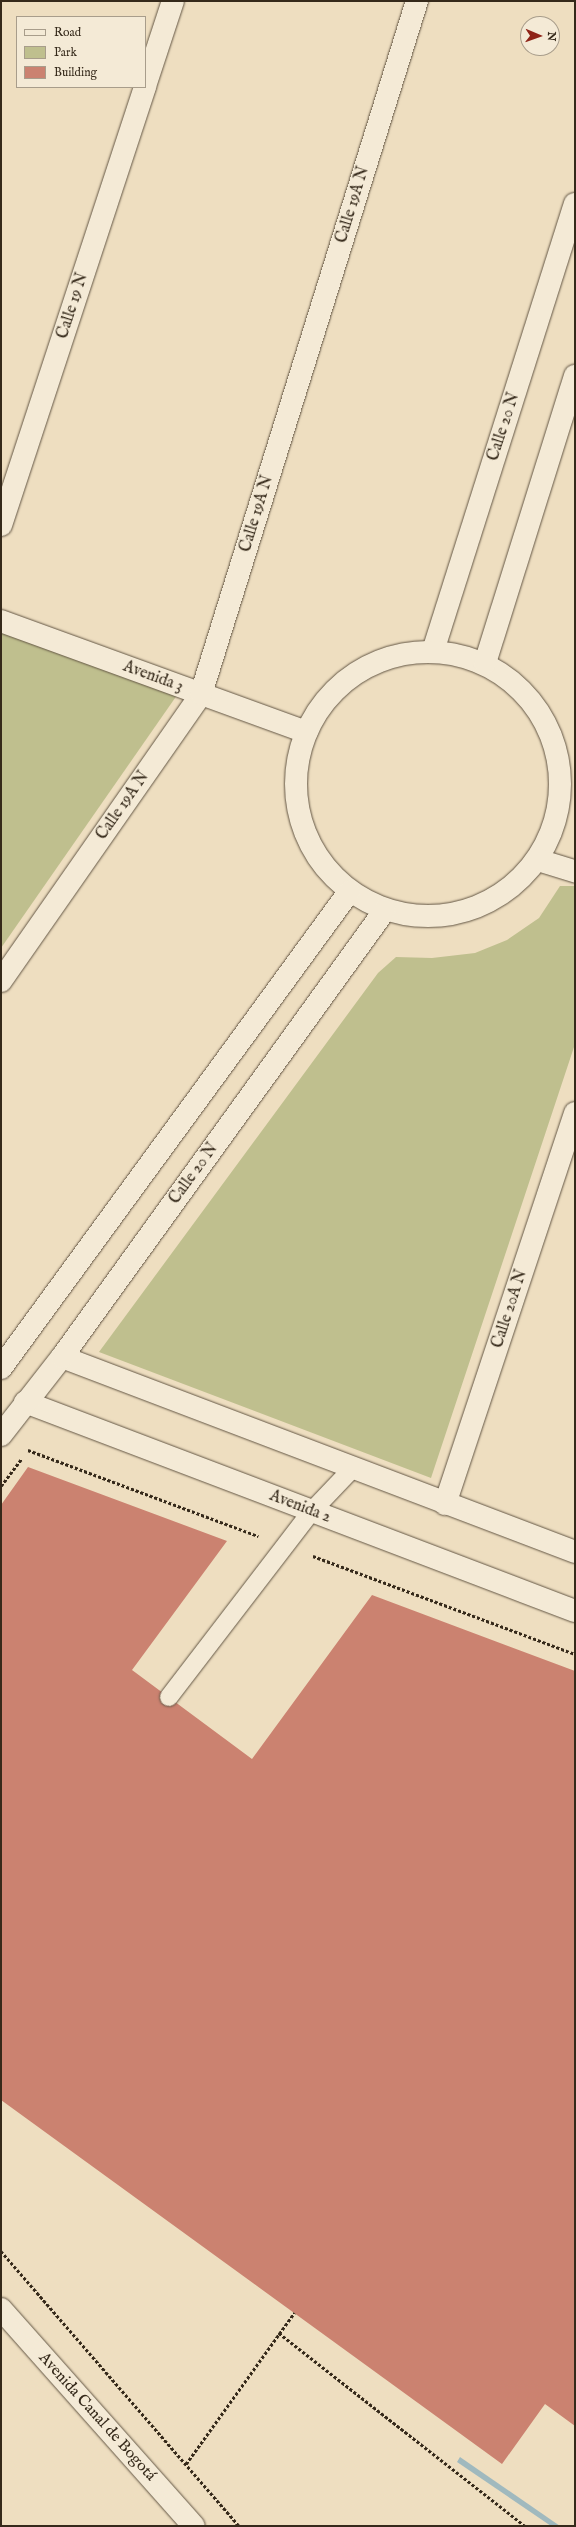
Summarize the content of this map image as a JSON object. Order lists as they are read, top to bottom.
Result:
{
  "streets": {
    "street": [
      "Calle 19A N",
      "Calle 19 N",
      "Calle 20 N",
      "Avenida 3",
      "Calle 20A N",
      "Avenida 2",
      "Avenida Canal de Bogotá"
    ]
  },
  "crossings": [
    ["Calle 19A N", "Avenida 3"],
    ["Calle 20 N", "Avenida 2"]
  ],
  "legend": ["Road", "Park", "Building"],
  "north": "right"
}
